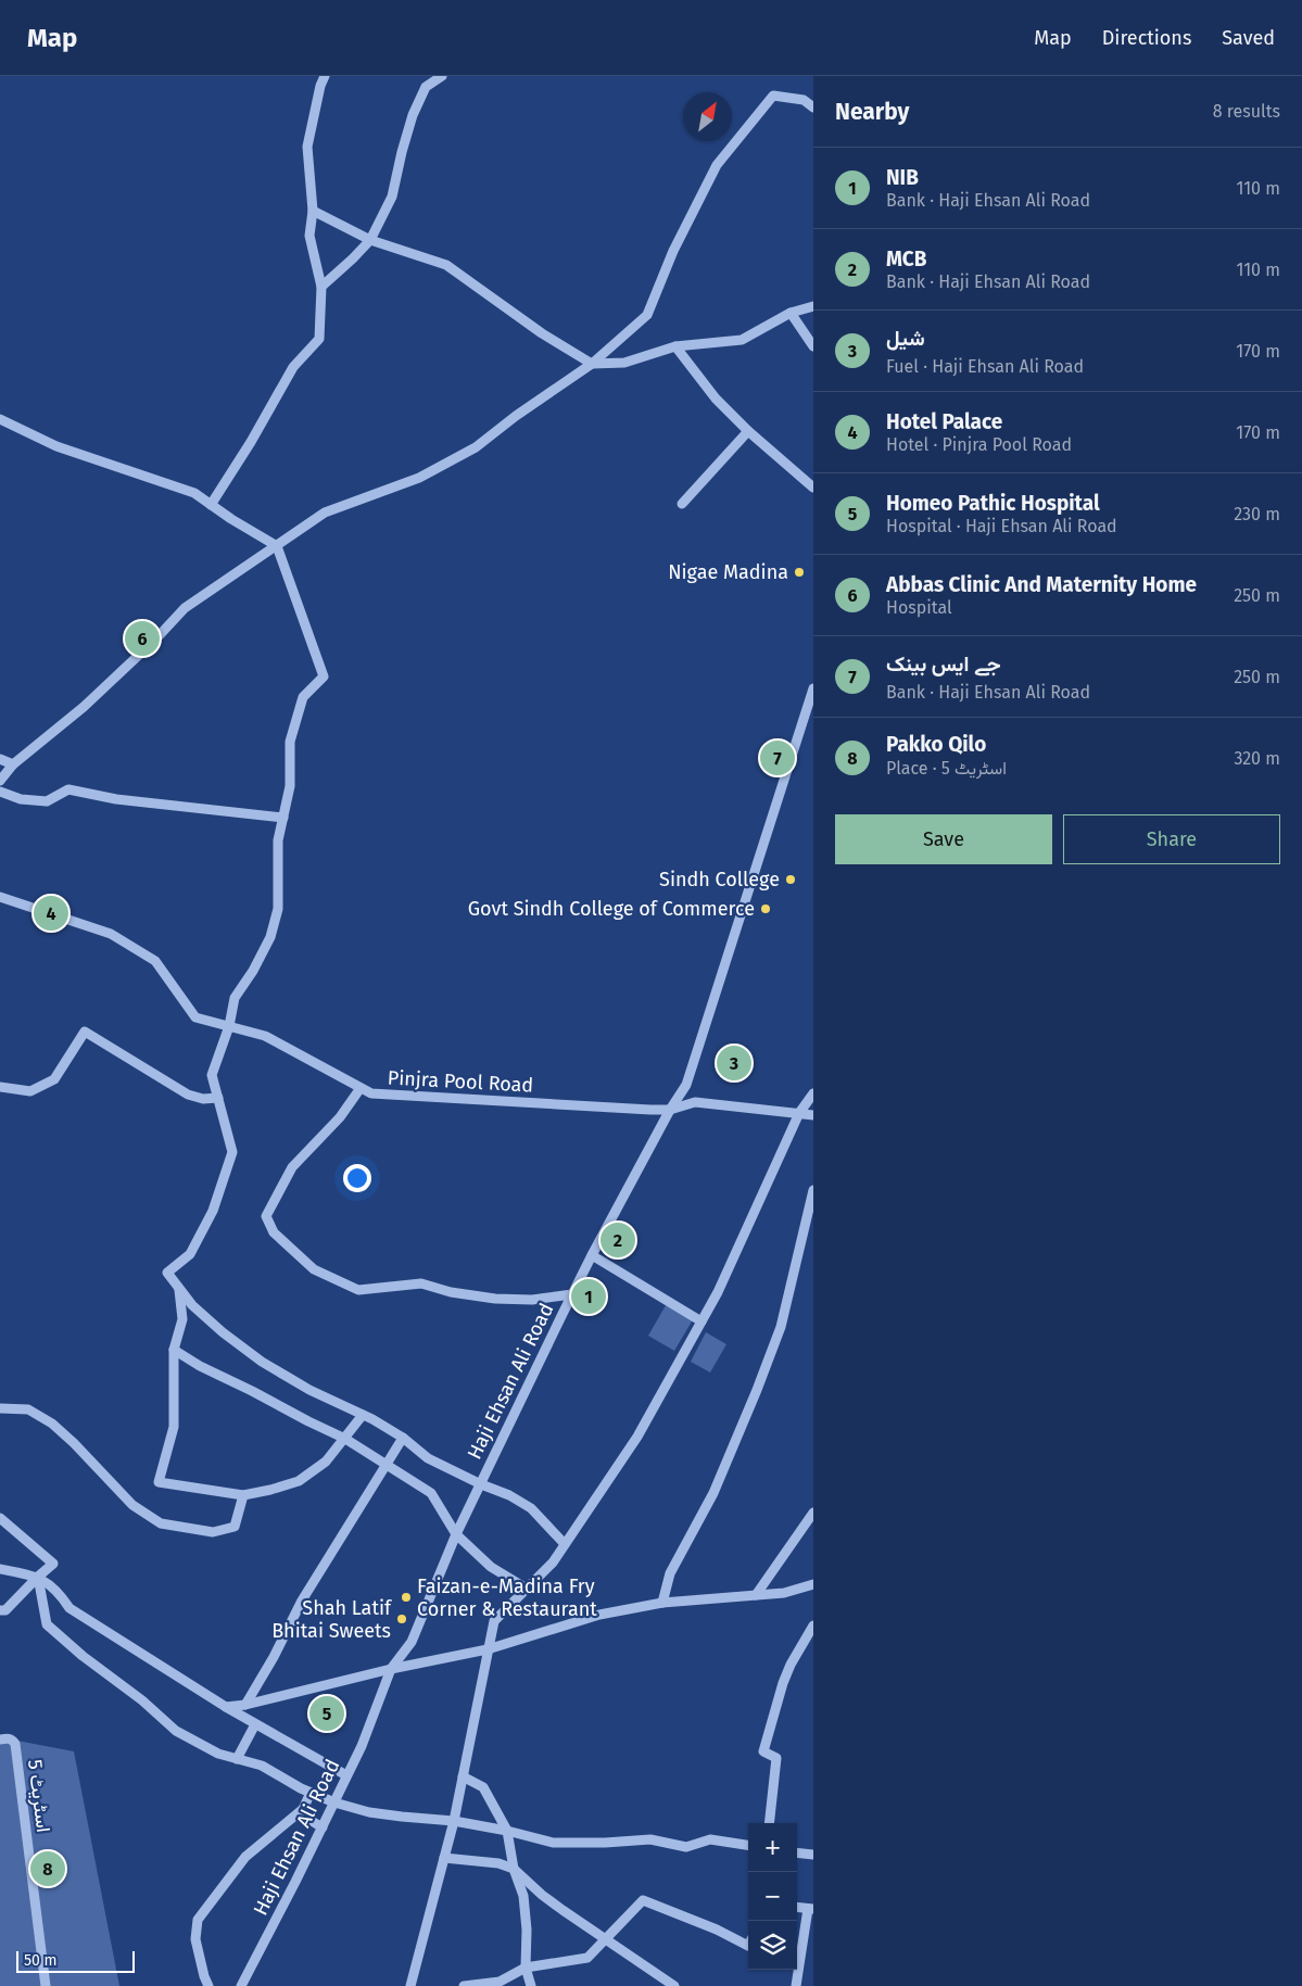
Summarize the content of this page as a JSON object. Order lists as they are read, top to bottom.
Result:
{
  "streets": {
    "street": ["Pinjra Pool Road", "Haji Ehsan Ali Road", "اسٹریٹ 5"]
  },
  "crossings": [
    ["Pinjra Pool Road", "Haji Ehsan Ali Road"]
  ],
  "places": [
    "Nigae Madina",
    "Sindh College",
    "Govt Sindh College of Commerce",
    "Faizan-e-Madina Fry Corner & Restaurant",
    "Shah Latif Bhitai Sweets"
  ],
  "scale_bar": "50 m",
  "north": "top right",
  "page": {
    "header": "Map",
    "nav": ["Map", "Directions", "Saved"],
    "heading": ["Nearby", "8 results"],
    "list": [
      {
        "mark": "1",
        "name": "NIB",
        "note": "Bank · Haji Ehsan Ali Road",
        "value": "110 m"
      },
      {
        "mark": "2",
        "name": "MCB",
        "note": "Bank · Haji Ehsan Ali Road",
        "value": "110 m"
      },
      {
        "mark": "3",
        "name": "شیل",
        "note": "Fuel · Haji Ehsan Ali Road",
        "value": "170 m"
      },
      {
        "mark": "4",
        "name": "Hotel Palace",
        "note": "Hotel · Pinjra Pool Road",
        "value": "170 m"
      },
      {
        "mark": "5",
        "name": "Homeo Pathic Hospital",
        "note": "Hospital · Haji Ehsan Ali Road",
        "value": "230 m"
      },
      {
        "mark": "6",
        "name": "Abbas Clinic And Maternity Home",
        "note": "Hospital",
        "value": "250 m"
      },
      {
        "mark": "7",
        "name": "جے ایس بینک",
        "note": "Bank · Haji Ehsan Ali Road",
        "value": "250 m"
      },
      {
        "mark": "8",
        "name": "Pakko Qilo",
        "note": "Place · اسٹریٹ 5",
        "value": "320 m"
      }
    ],
    "pins": [
      "6",
      "7",
      "4",
      "3",
      "2",
      "1",
      "5",
      "8"
    ],
    "buttons": ["Save", "Share"],
    "map_buttons": ["+", "−"],
    "scale": "50 m"
  }
}
